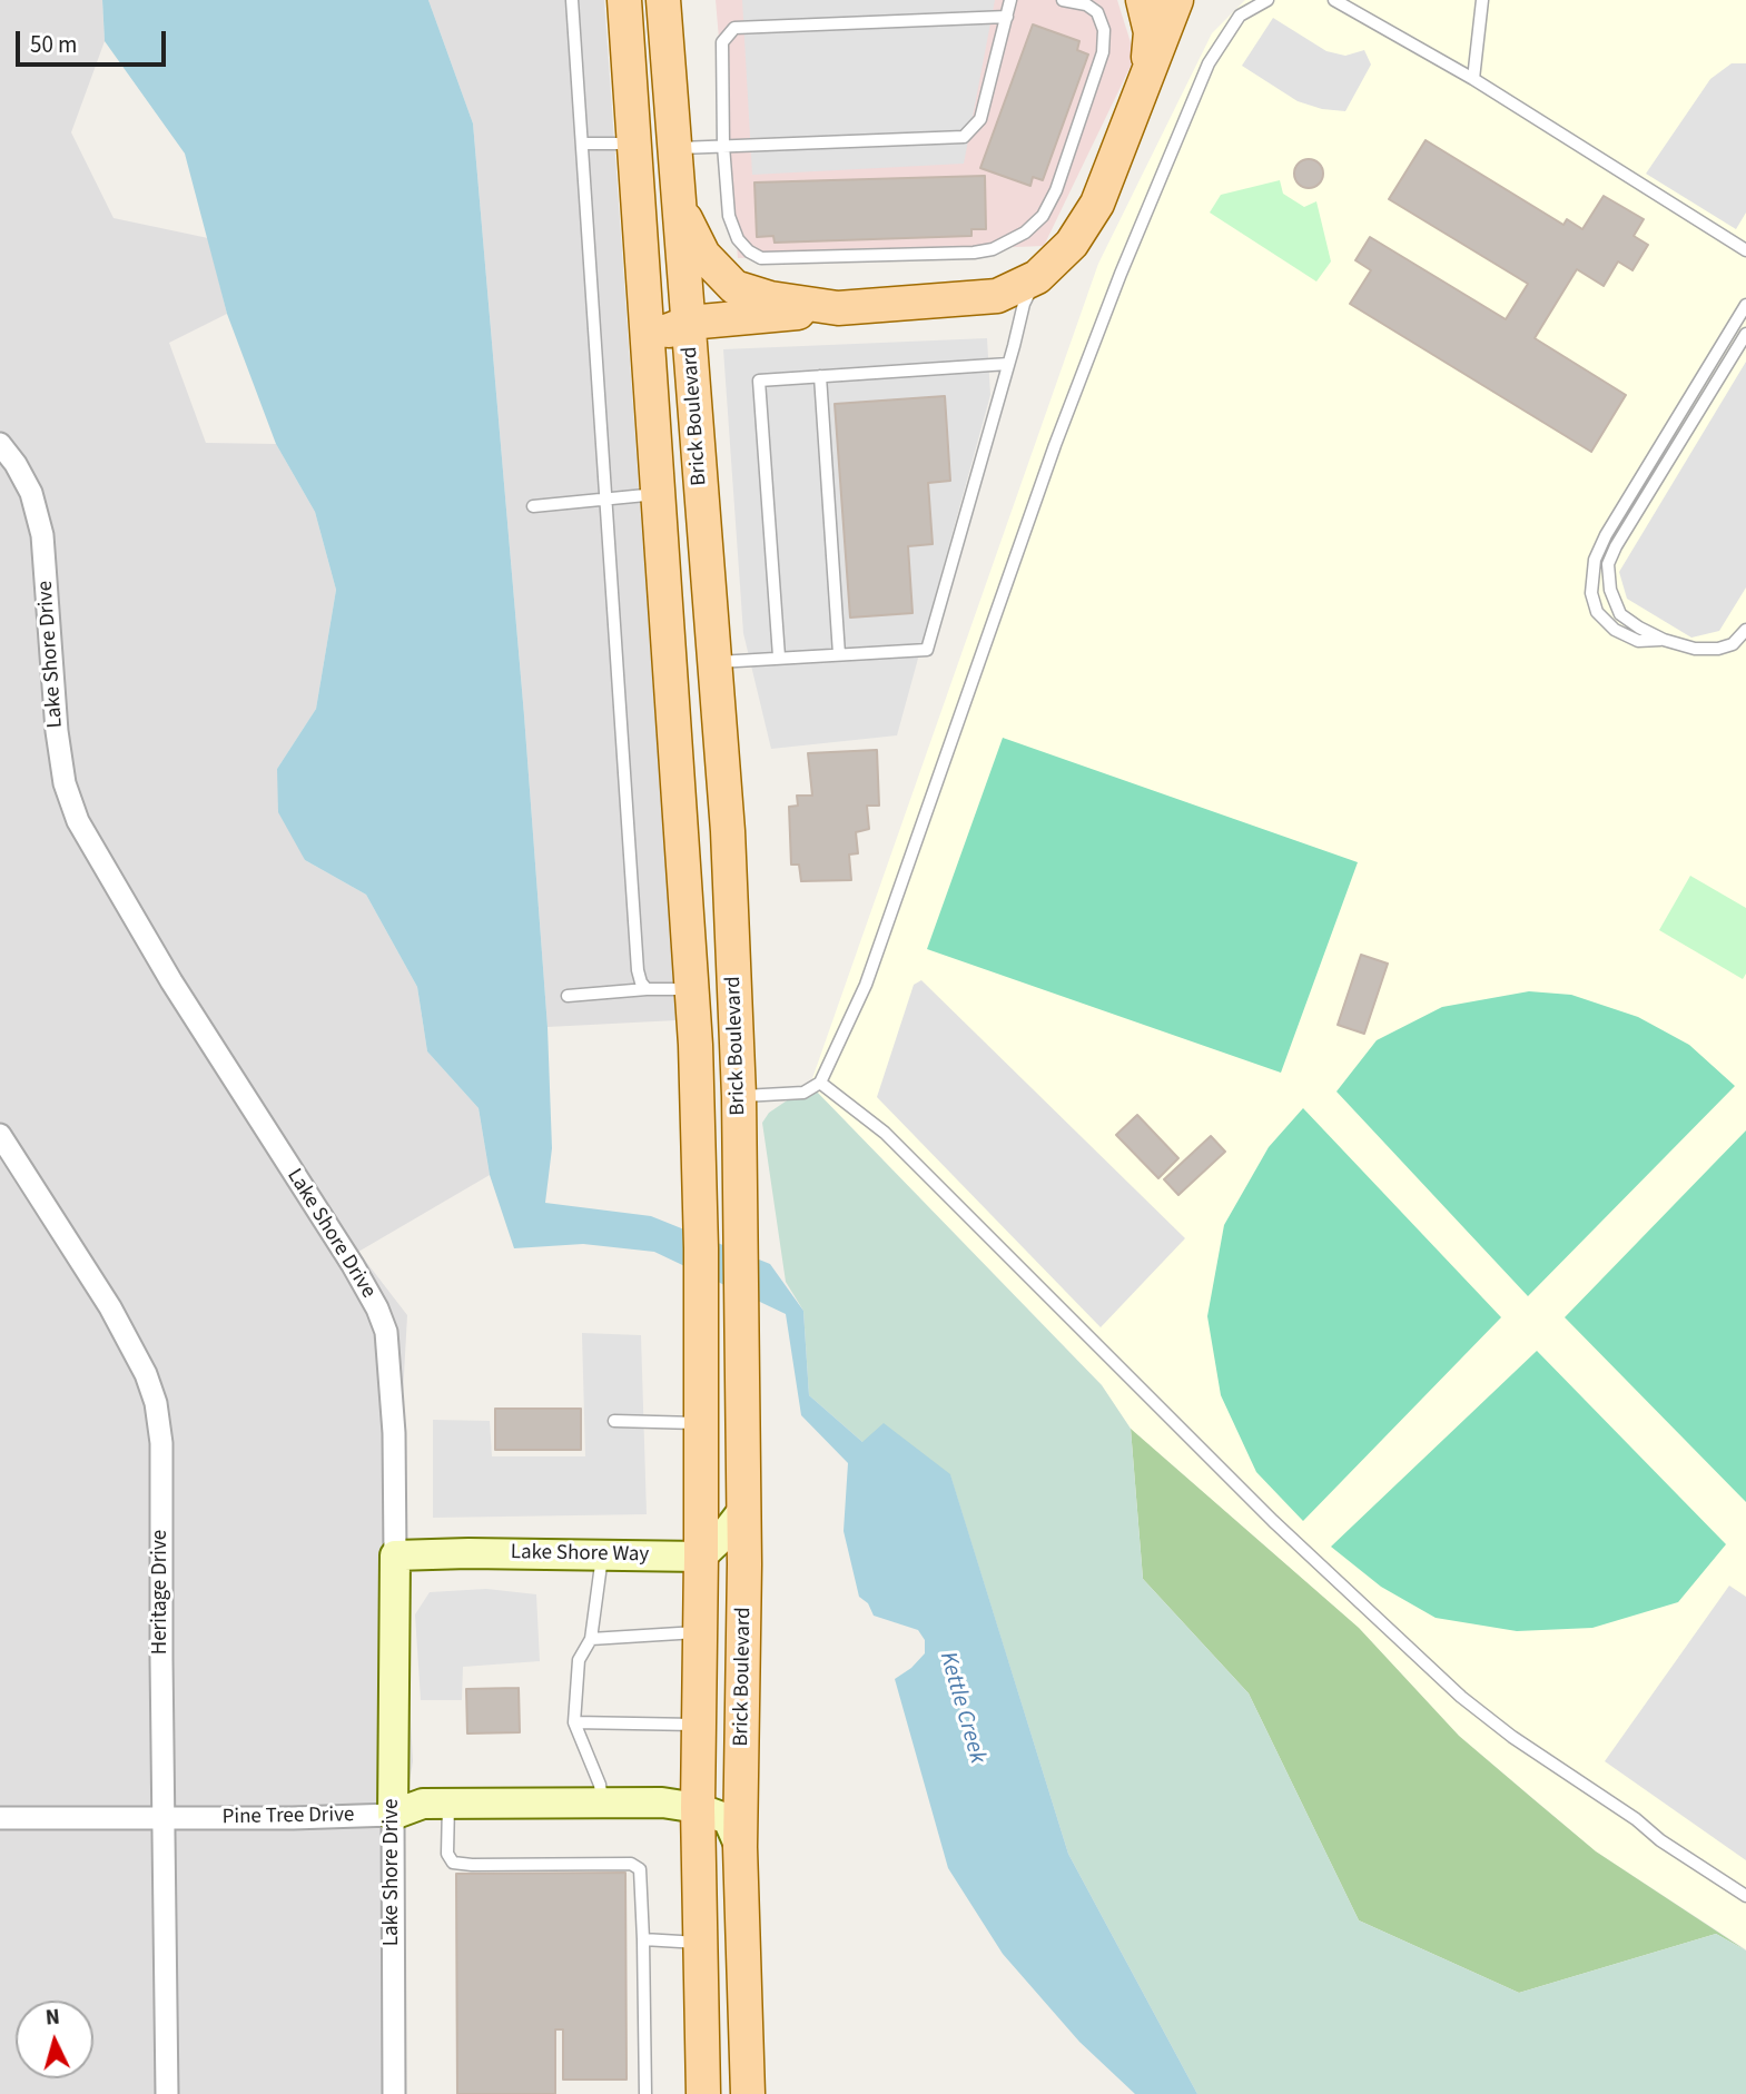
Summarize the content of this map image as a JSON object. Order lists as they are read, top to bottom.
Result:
{
  "streets": {
    "main road": ["Brick Boulevard"],
    "street": [
      "Lake Shore Drive",
      "Lake Shore Way",
      "Heritage Drive",
      "Pine Tree Drive"
    ]
  },
  "crossings": [
    ["Brick Boulevard", "Lake Shore Way"],
    ["Brick Boulevard", "Pine Tree Drive"],
    ["Lake Shore Drive", "Lake Shore Way"],
    ["Lake Shore Drive", "Pine Tree Drive"],
    ["Heritage Drive", "Pine Tree Drive"]
  ],
  "water": ["Kettle Creek"],
  "scale_bar": "50 m",
  "north": "top"
}
